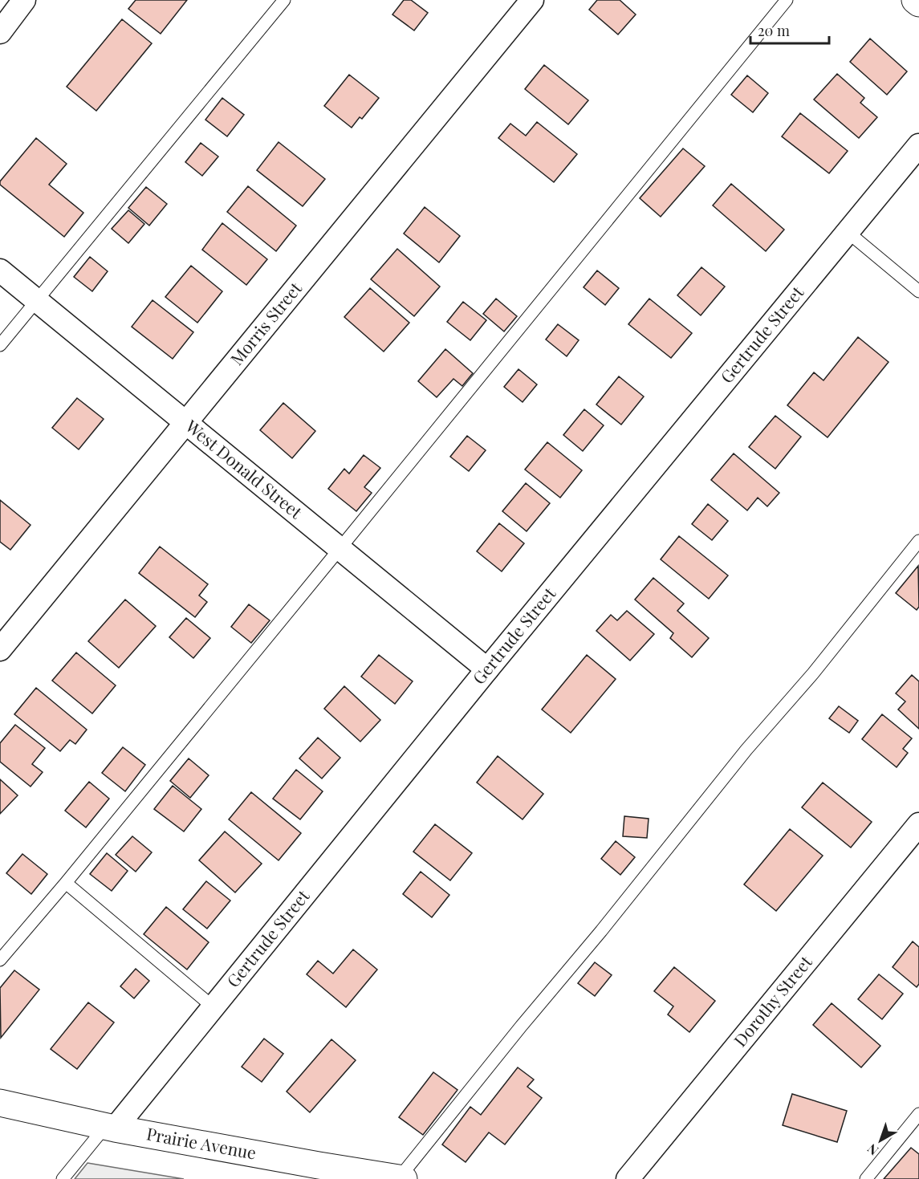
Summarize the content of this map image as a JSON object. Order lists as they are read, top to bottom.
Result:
{
  "streets": {
    "main road": ["Prairie Avenue"],
    "street": [
      "Morris Street",
      "Gertrude Street",
      "West Donald Street",
      "Dorothy Street"
    ]
  },
  "crossings": [
    ["Morris Street", "West Donald Street"],
    ["Gertrude Street", "West Donald Street"],
    ["Gertrude Street", "Prairie Avenue"]
  ],
  "scale_bar": "20 m",
  "north": "bottom left"
}
